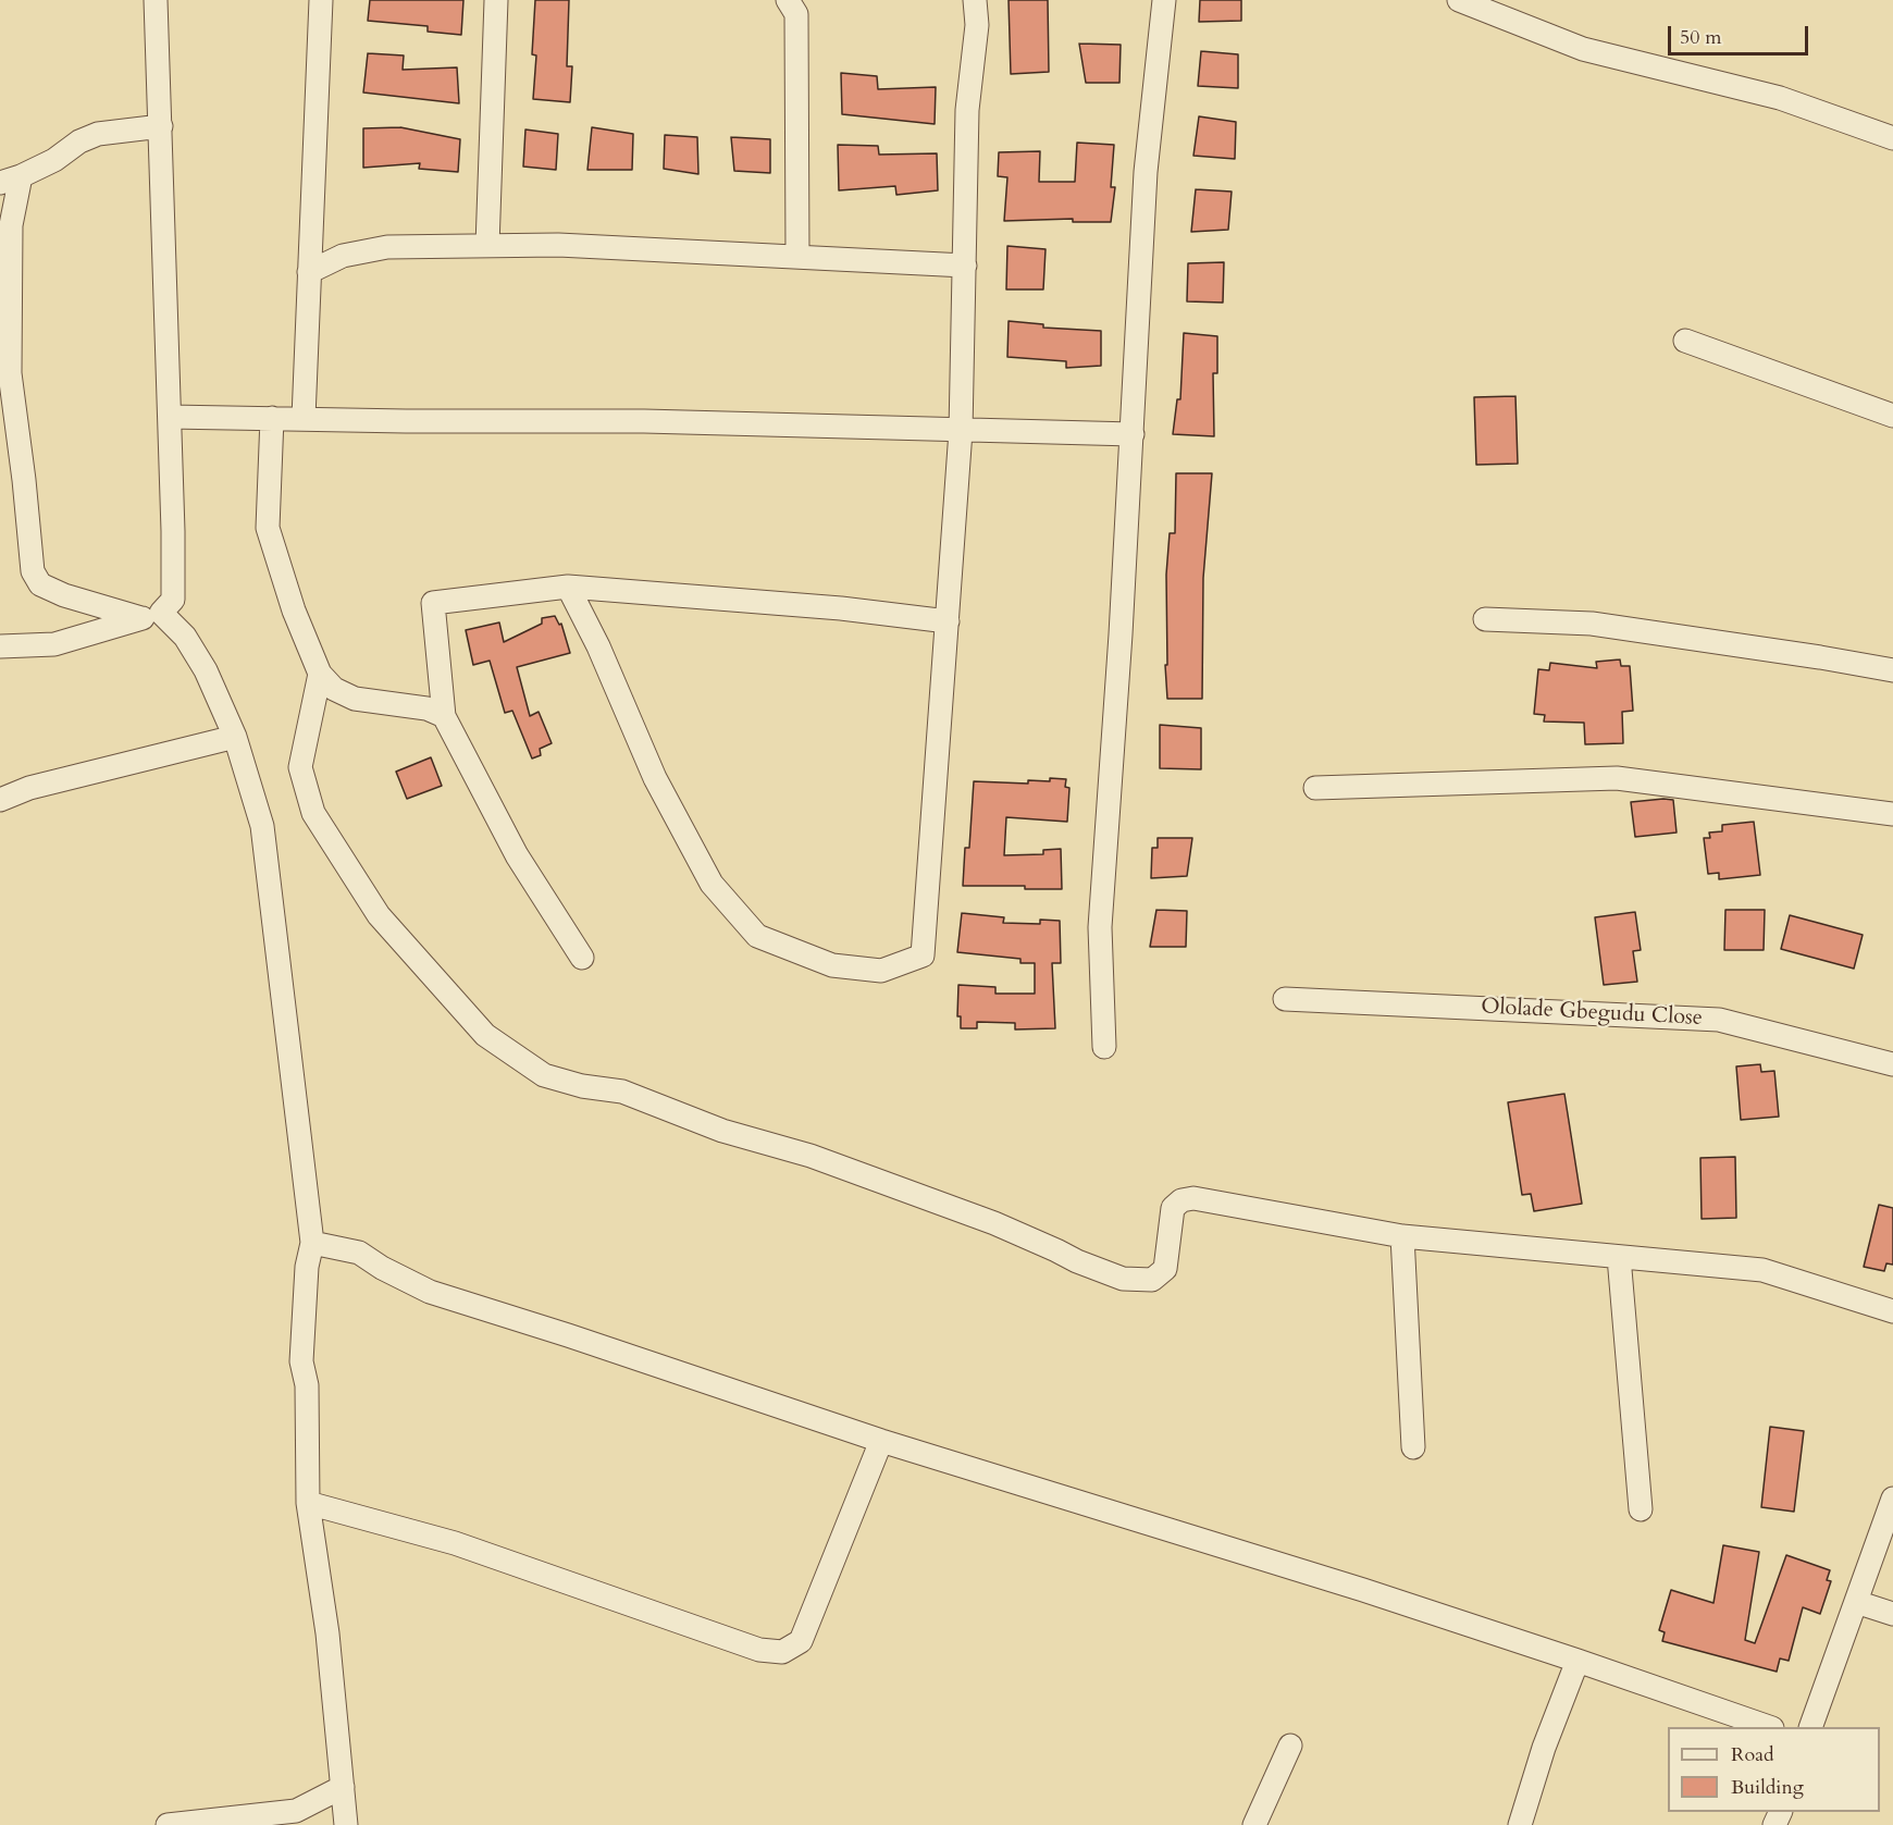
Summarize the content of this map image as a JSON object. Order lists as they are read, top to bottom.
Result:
{
  "streets": {
    "street": ["Ololade Gbegudu Close"]
  },
  "legend": ["Road", "Building"],
  "scale_bar": "50 m"
}
